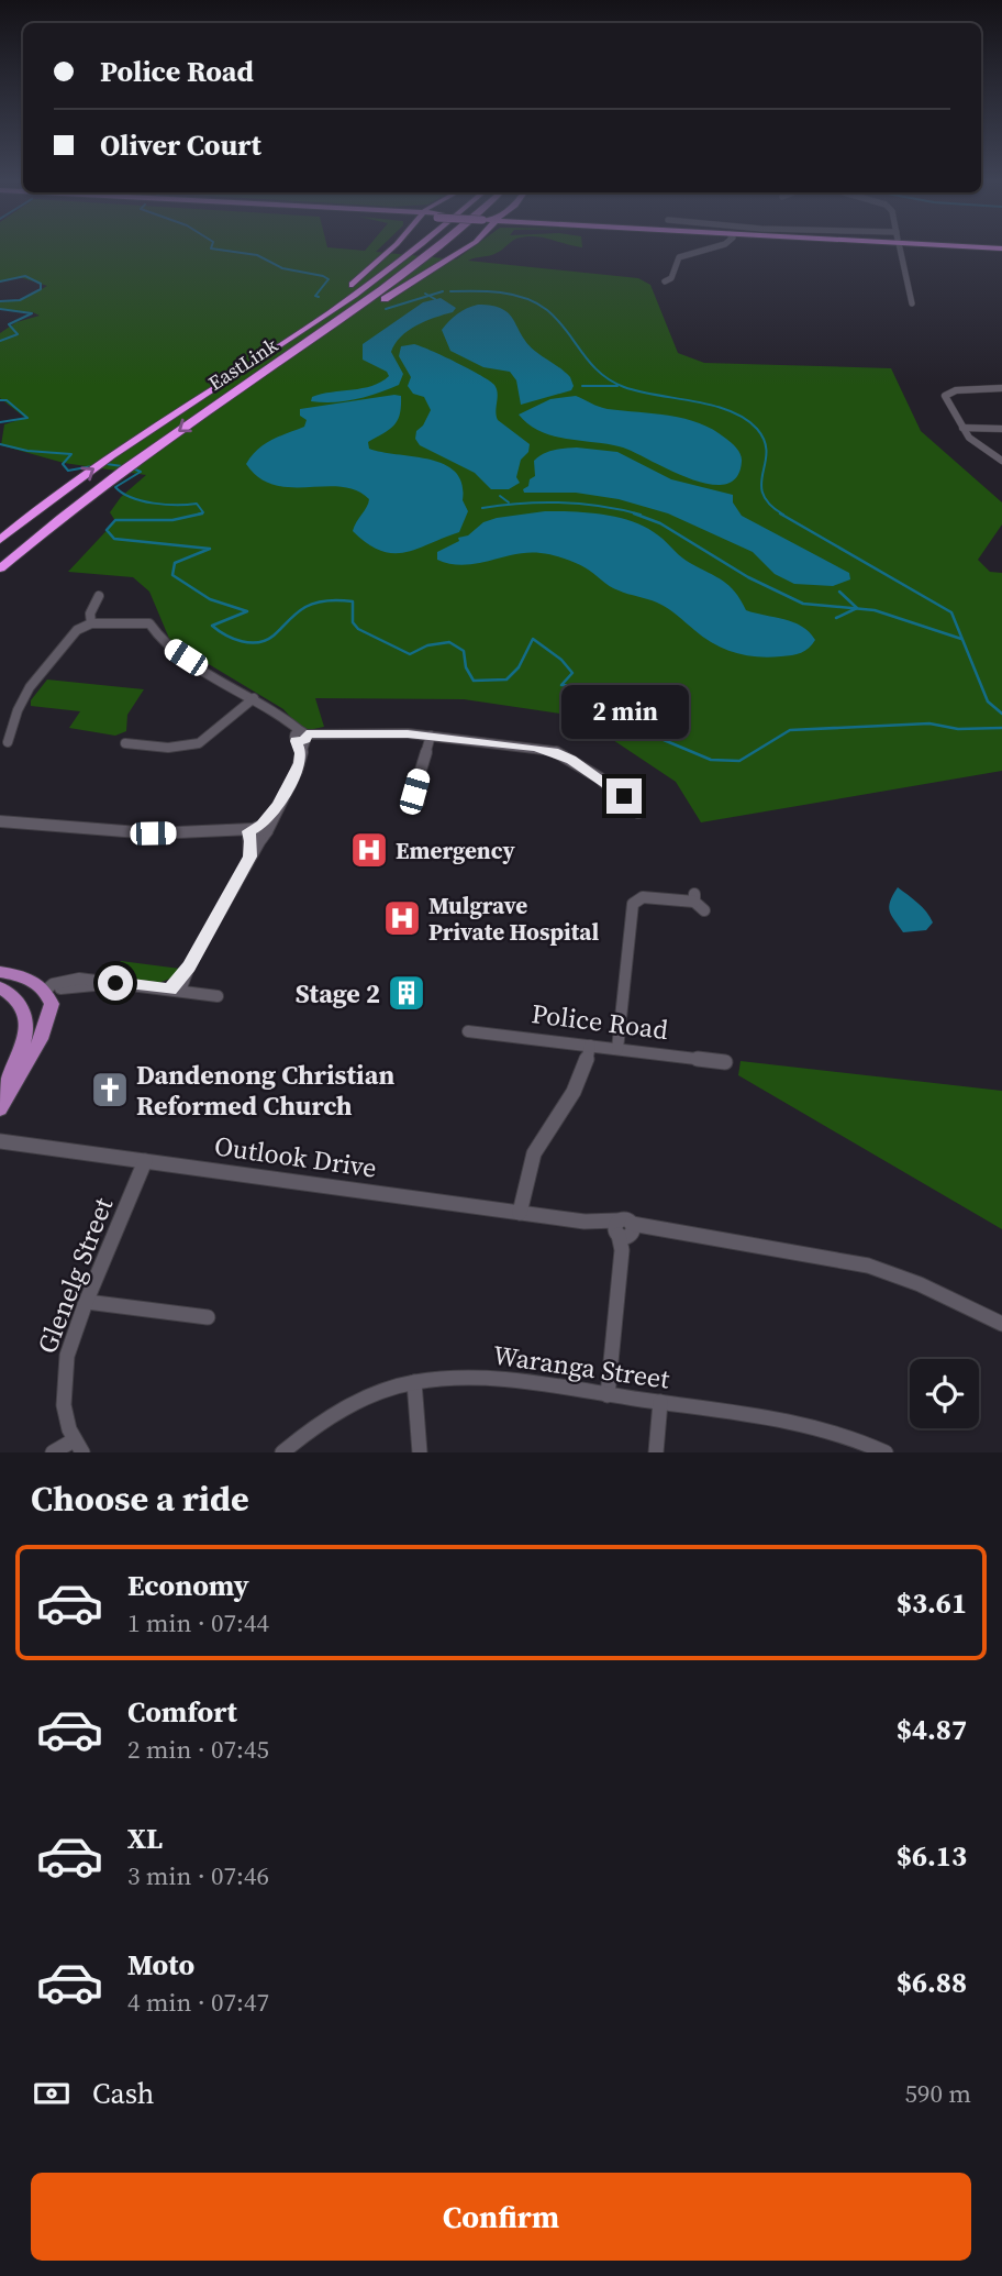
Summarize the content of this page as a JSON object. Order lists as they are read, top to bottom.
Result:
{
  "streets": {
    "highway": ["EastLink"],
    "street": [
      "Police Road",
      "Outlook Drive",
      "Glenelg Street",
      "Waranga Street"
    ]
  },
  "crossings": [
    ["Outlook Drive", "Glenelg Street"]
  ],
  "places": {
    "hospital": ["Emergency", "Mulgrave Private Hospital"],
    "building": ["Stage 2"],
    "church": ["Dandenong Christian Reformed Church"]
  },
  "page": {
    "banner": ["Police Road", "Oliver Court"],
    "bubble": "2 min",
    "heading": "Choose a ride",
    "list": [
      {
        "name": "Economy",
        "note": "1 min · 07:44",
        "value": "$3.61"
      },
      {
        "name": "Comfort",
        "note": "2 min · 07:45",
        "value": "$4.87"
      },
      {
        "name": "XL",
        "note": "3 min · 07:46",
        "value": "$6.13"
      },
      {
        "name": "Moto",
        "note": "4 min · 07:47",
        "value": "$6.88"
      }
    ],
    "pay": ["Cash", "590 m"],
    "buttons": "Confirm"
  }
}
